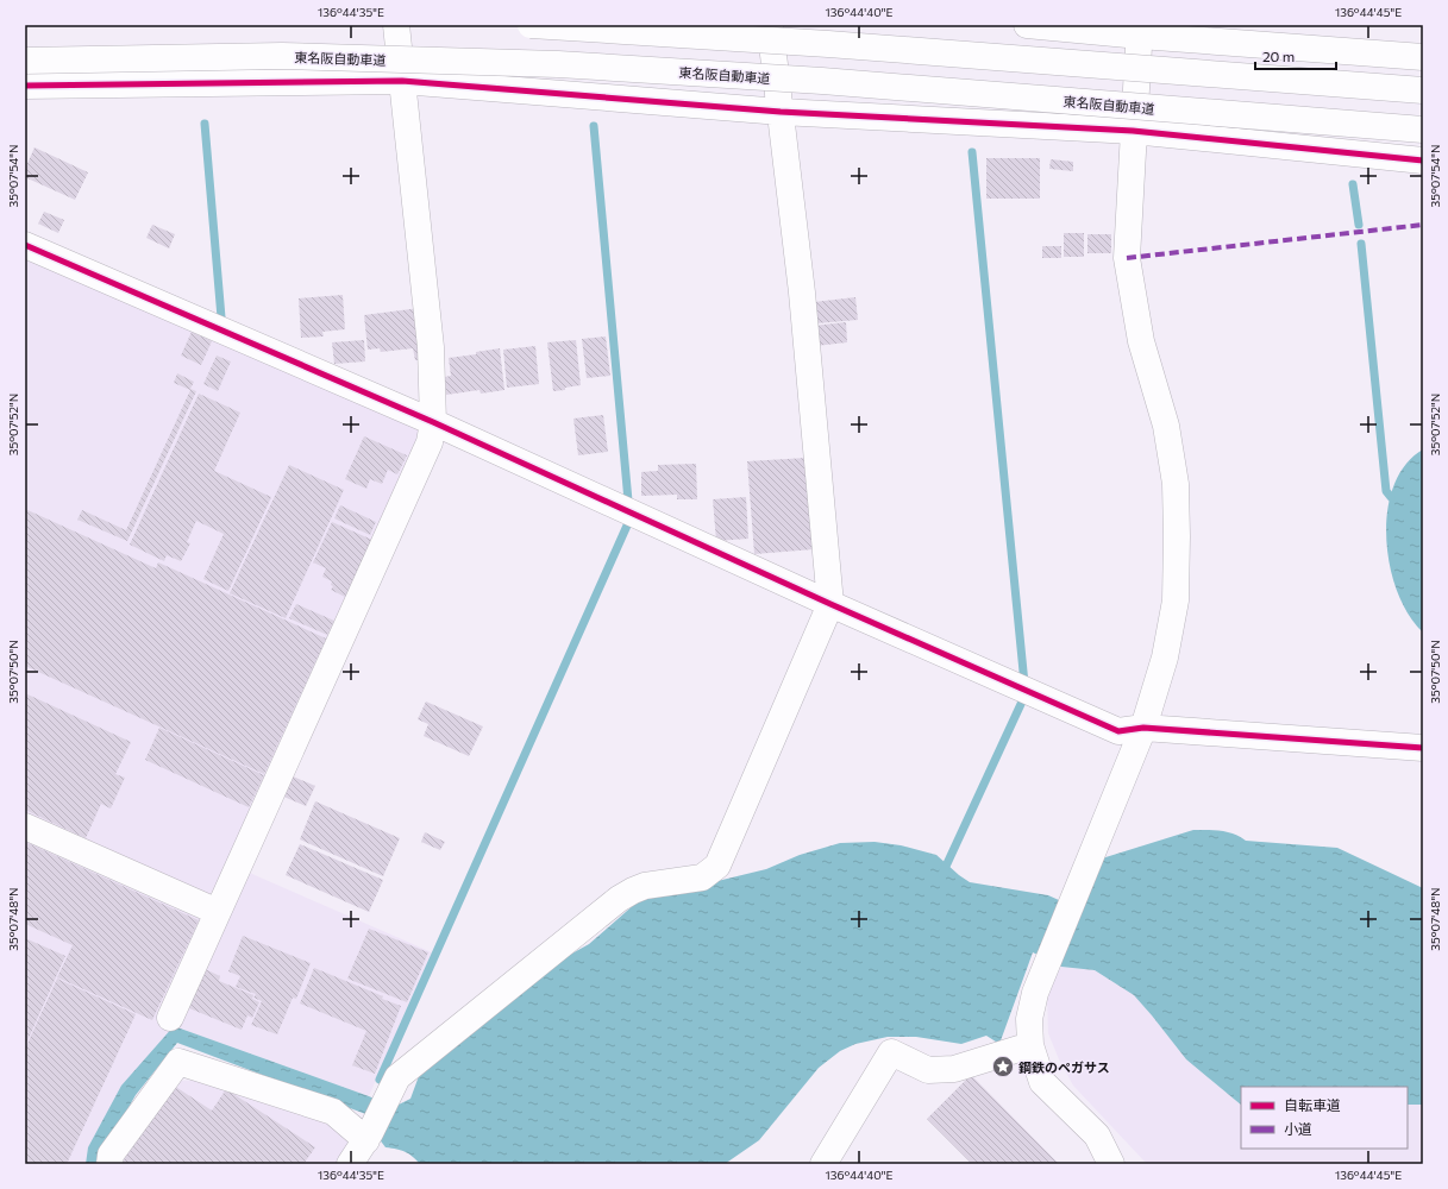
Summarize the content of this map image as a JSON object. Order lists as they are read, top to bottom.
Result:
{
  "streets": {
    "main road": ["東名阪自動車道"]
  },
  "places": {
    "place": ["鋼鉄のペガサス"]
  },
  "legend": ["自転車道", "小道"],
  "scale_bar": "20 m",
  "coordinates": [
    "136°44'35\"E",
    "136°44'40\"E",
    "136°44'45\"E",
    "35°07'54\"N",
    "35°07'52\"N",
    "35°07'50\"N",
    "35°07'48\"N"
  ]
}
